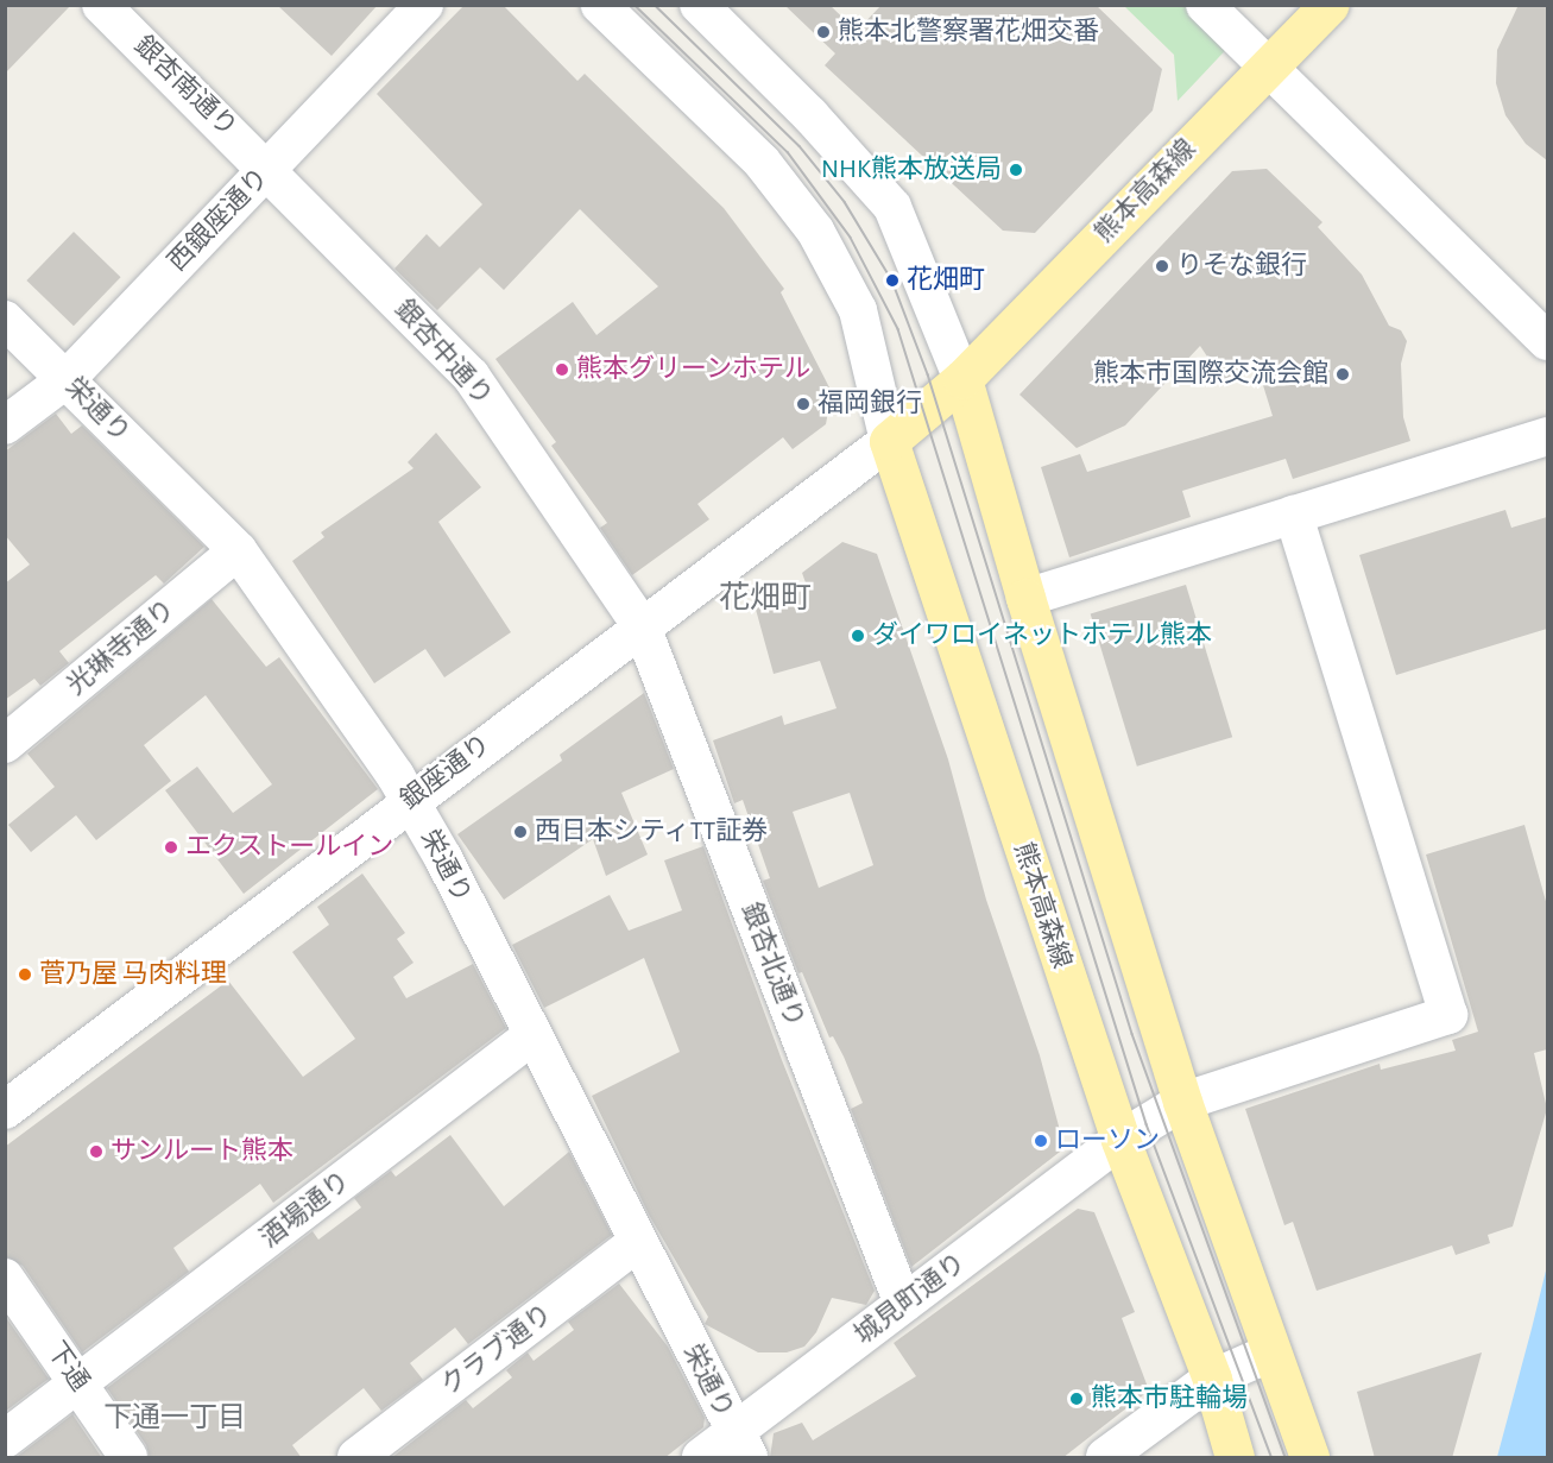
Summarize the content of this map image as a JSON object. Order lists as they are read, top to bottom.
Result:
{
  "streets": {
    "main road": ["熊本高森線"],
    "street": [
      "銀杏南通り",
      "西銀座通り",
      "銀杏中通り",
      "栄通り",
      "光琳寺通り",
      "銀座通り",
      "銀杏北通り",
      "酒場通り",
      "城見町通り",
      "クラブ通り",
      "下通"
    ]
  },
  "crossings": [
    ["銀杏南通り", "西銀座通り"],
    ["銀杏南通り", "銀杏中通り"],
    ["熊本高森線", "銀座通り"],
    ["熊本高森線", "城見町通り"],
    ["西銀座通り", "銀杏中通り"],
    ["西銀座通り", "栄通り"],
    ["銀杏中通り", "銀座通り"],
    ["銀杏中通り", "銀杏北通り"],
    ["栄通り", "光琳寺通り"],
    ["栄通り", "銀座通り"],
    ["栄通り", "酒場通り"],
    ["栄通り", "城見町通り"],
    ["栄通り", "クラブ通り"],
    ["銀座通り", "銀杏北通り"],
    ["銀杏北通り", "城見町通り"],
    ["酒場通り", "下通"]
  ],
  "districts": ["花畑町", "下通一丁目"],
  "places": [
    "熊本北警察署花畑交番",
    "NHK熊本放送局",
    "りそな銀行",
    "花畑町",
    "熊本グリーンホテル",
    "熊本市国際交流会館",
    "福岡銀行",
    "ダイワロイネットホテル熊本",
    "西日本シティTT証券",
    "エクストールイン",
    "菅乃屋 马肉料理",
    "ローソン",
    "サンルート熊本",
    "熊本市駐輪場"
  ]
}
